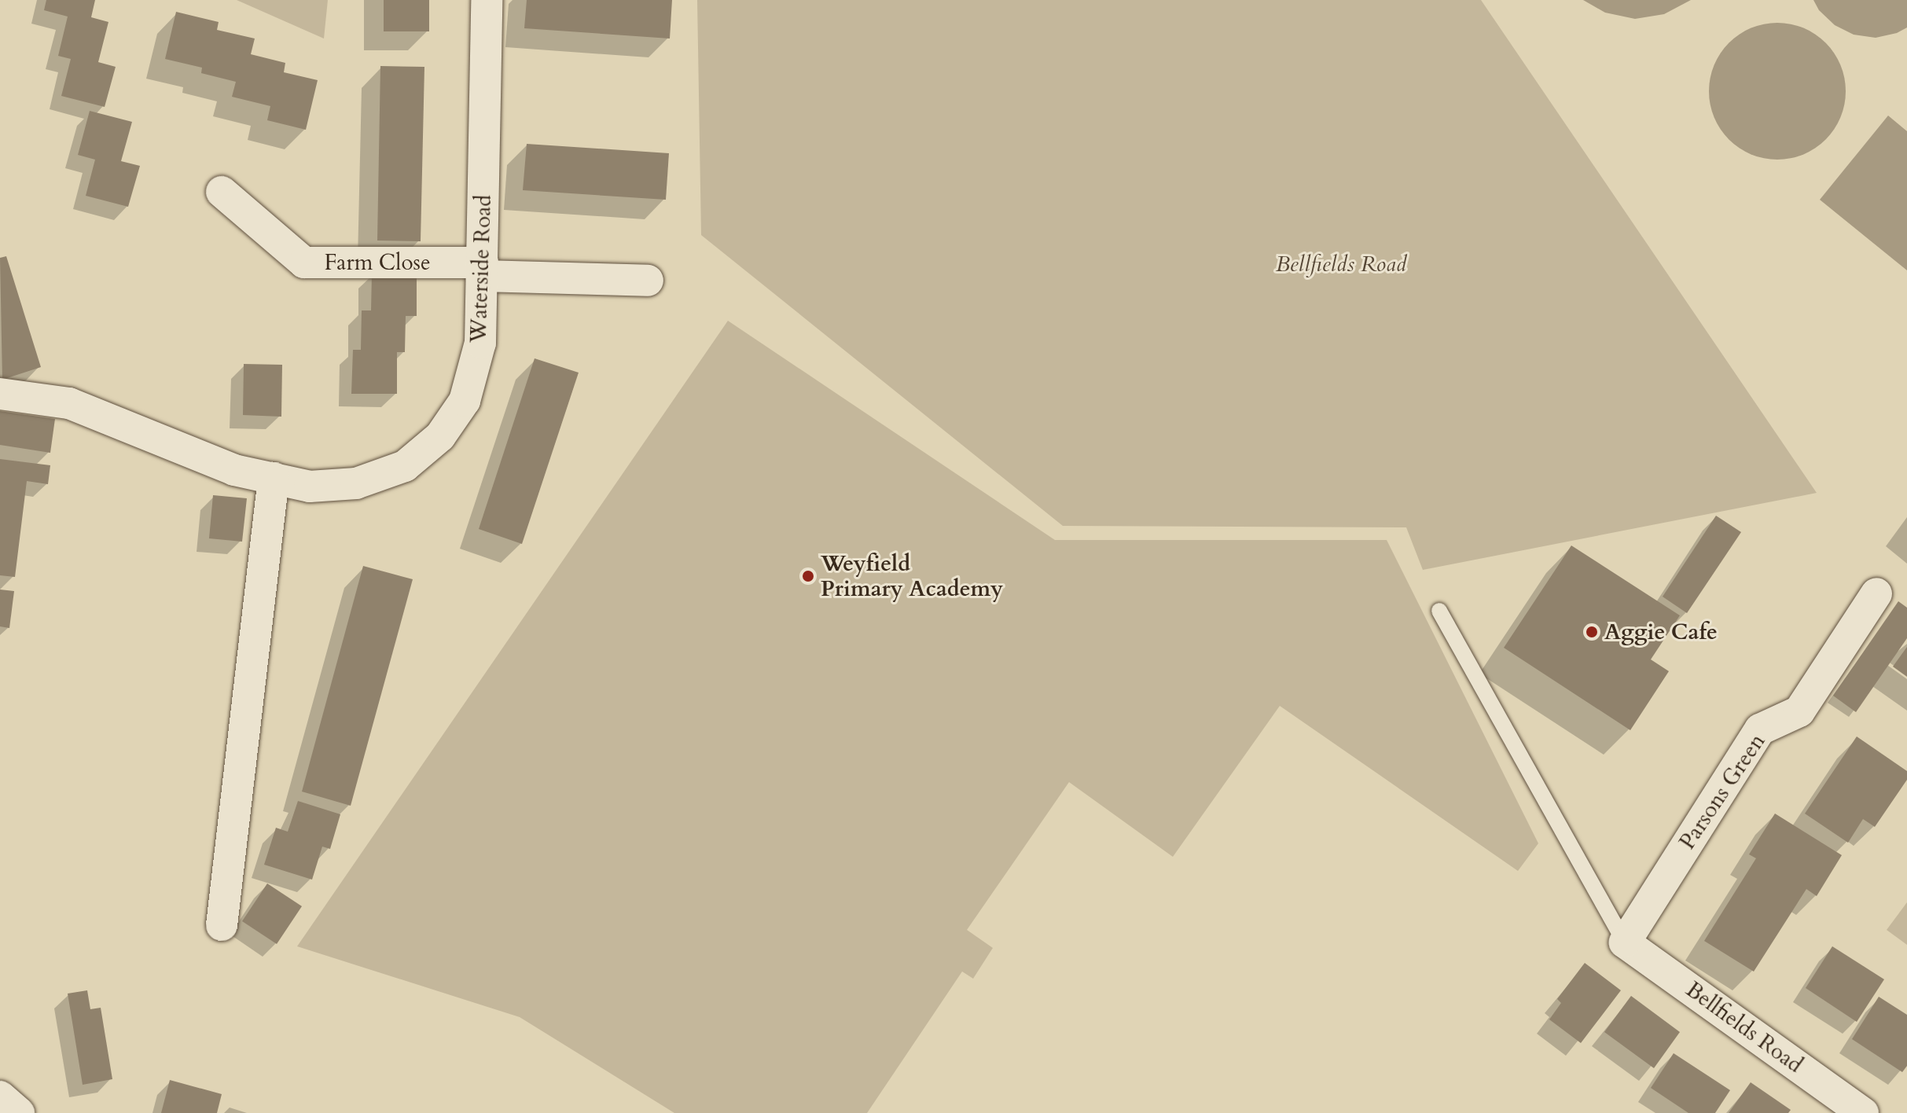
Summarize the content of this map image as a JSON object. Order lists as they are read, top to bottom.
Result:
{
  "streets": {
    "street": [
      "Farm Close",
      "Waterside Road",
      "Parsons Green",
      "Bellfields Road"
    ]
  },
  "crossings": [
    ["Farm Close", "Waterside Road"],
    ["Parsons Green", "Bellfields Road"]
  ],
  "parks": ["Bellfields Road"],
  "places": ["Weyfield Primary Academy", "Aggie Cafe"]
}
